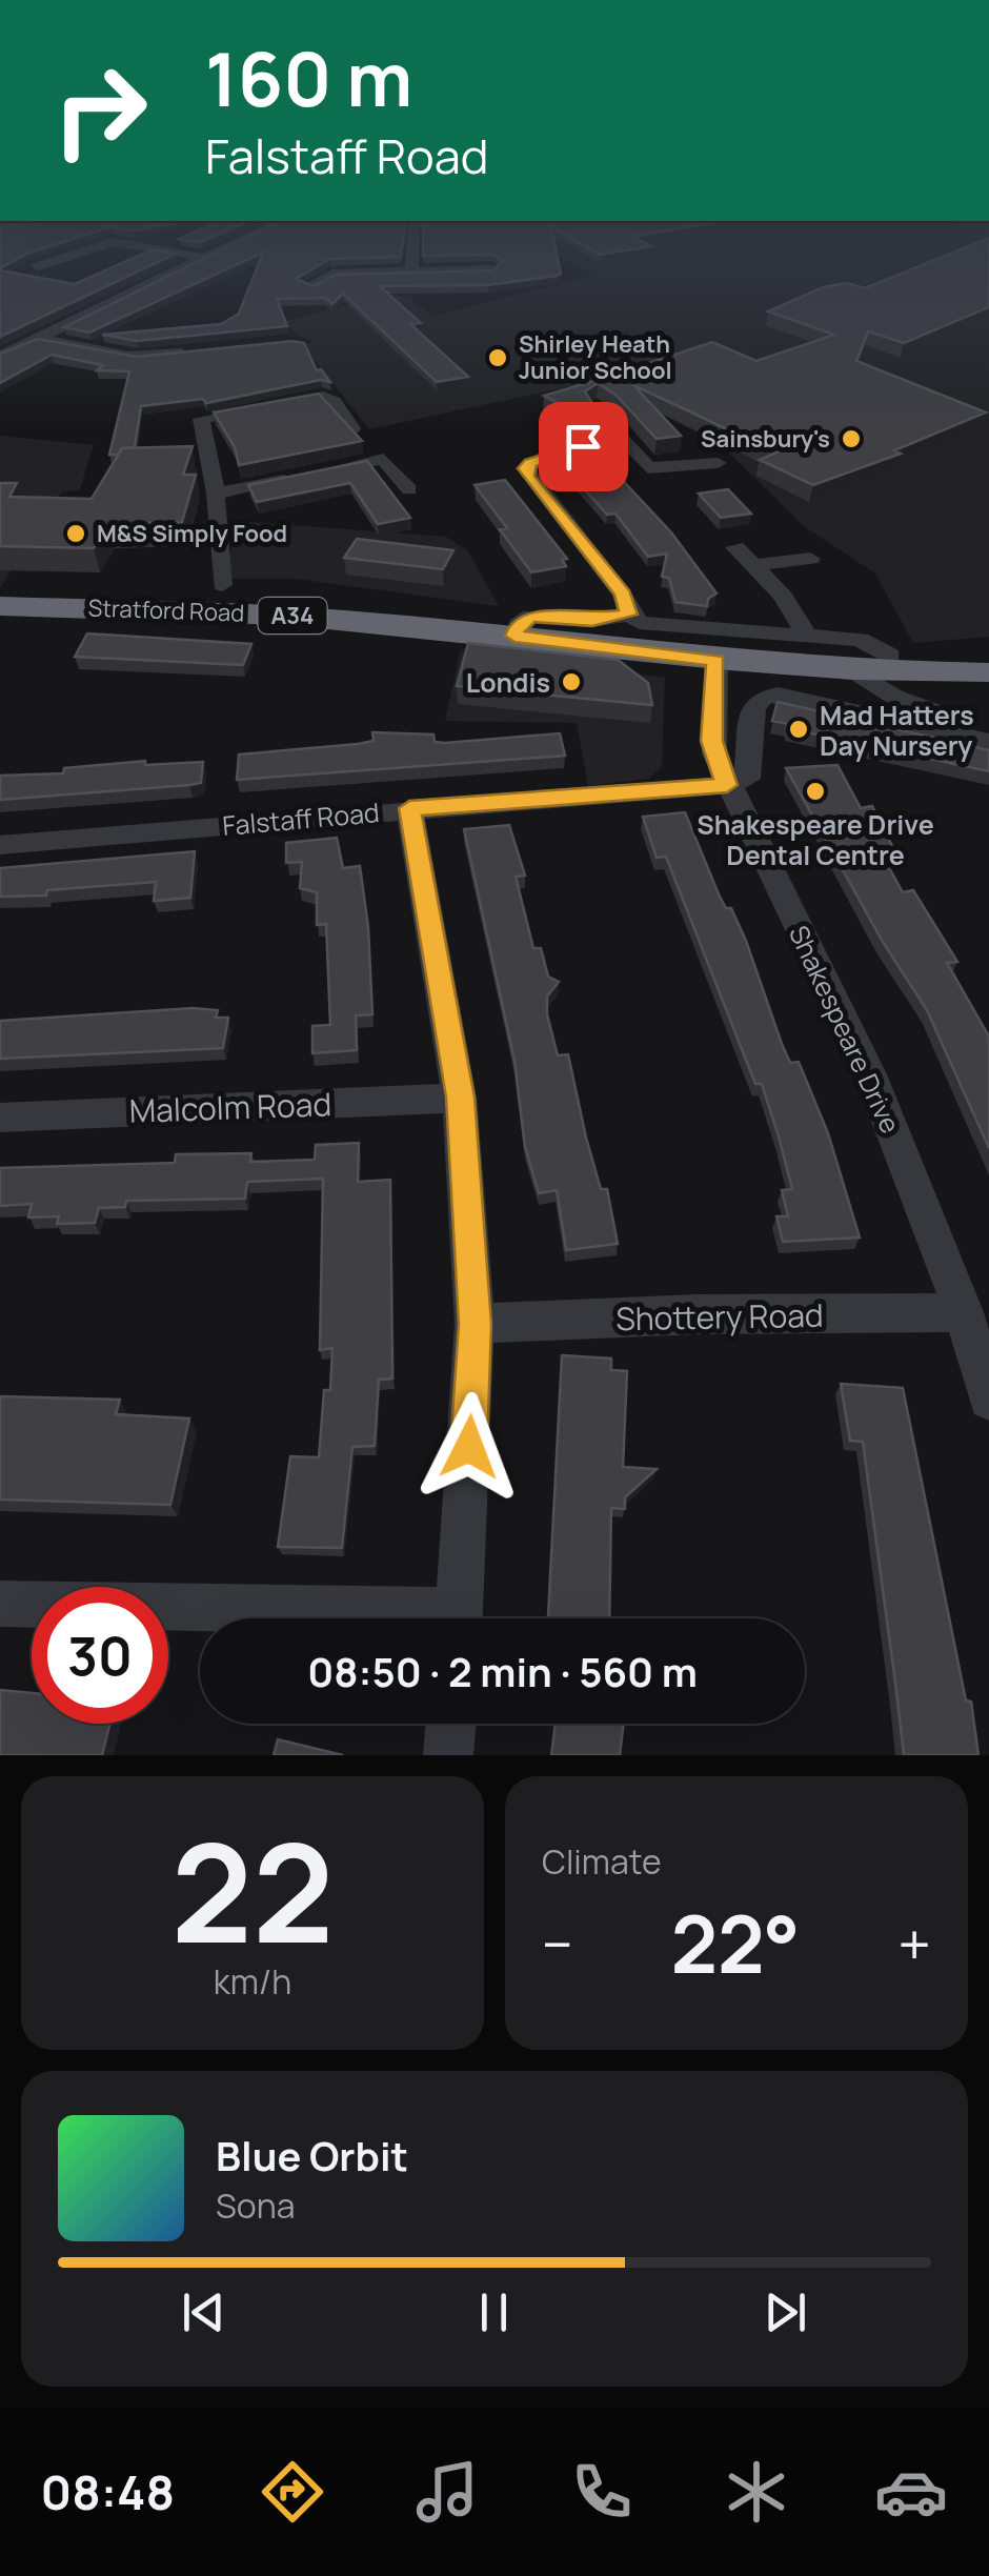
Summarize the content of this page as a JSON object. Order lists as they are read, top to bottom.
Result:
{
  "streets": {
    "highway": ["Stratford Road", "A34"],
    "street": [
      "Falstaff Road",
      "Shakespeare Drive",
      "Malcolm Road",
      "Shottery Road"
    ]
  },
  "crossings": [
    ["Stratford Road", "Shakespeare Drive"],
    ["Falstaff Road", "Shakespeare Drive"],
    ["Shakespeare Drive", "Shottery Road"]
  ],
  "places": [
    "Shirley Heath Junior School",
    "Sainsbury's",
    "M&S Simply Food",
    "Londis",
    "Mad Hatters Day Nursery",
    "Shakespeare Drive Dental Centre"
  ],
  "page": {
    "turn": ["160 m", "Falstaff Road"],
    "limit": "30",
    "trip": "08:50 · 2 min · 560 m",
    "tile": [
      ["22", "km/h"],
      "Climate"
    ],
    "heat": ["−", "22°", "+"],
    "song": ["Blue Orbit", "Sona"],
    "tabs": "08:48"
  }
}
